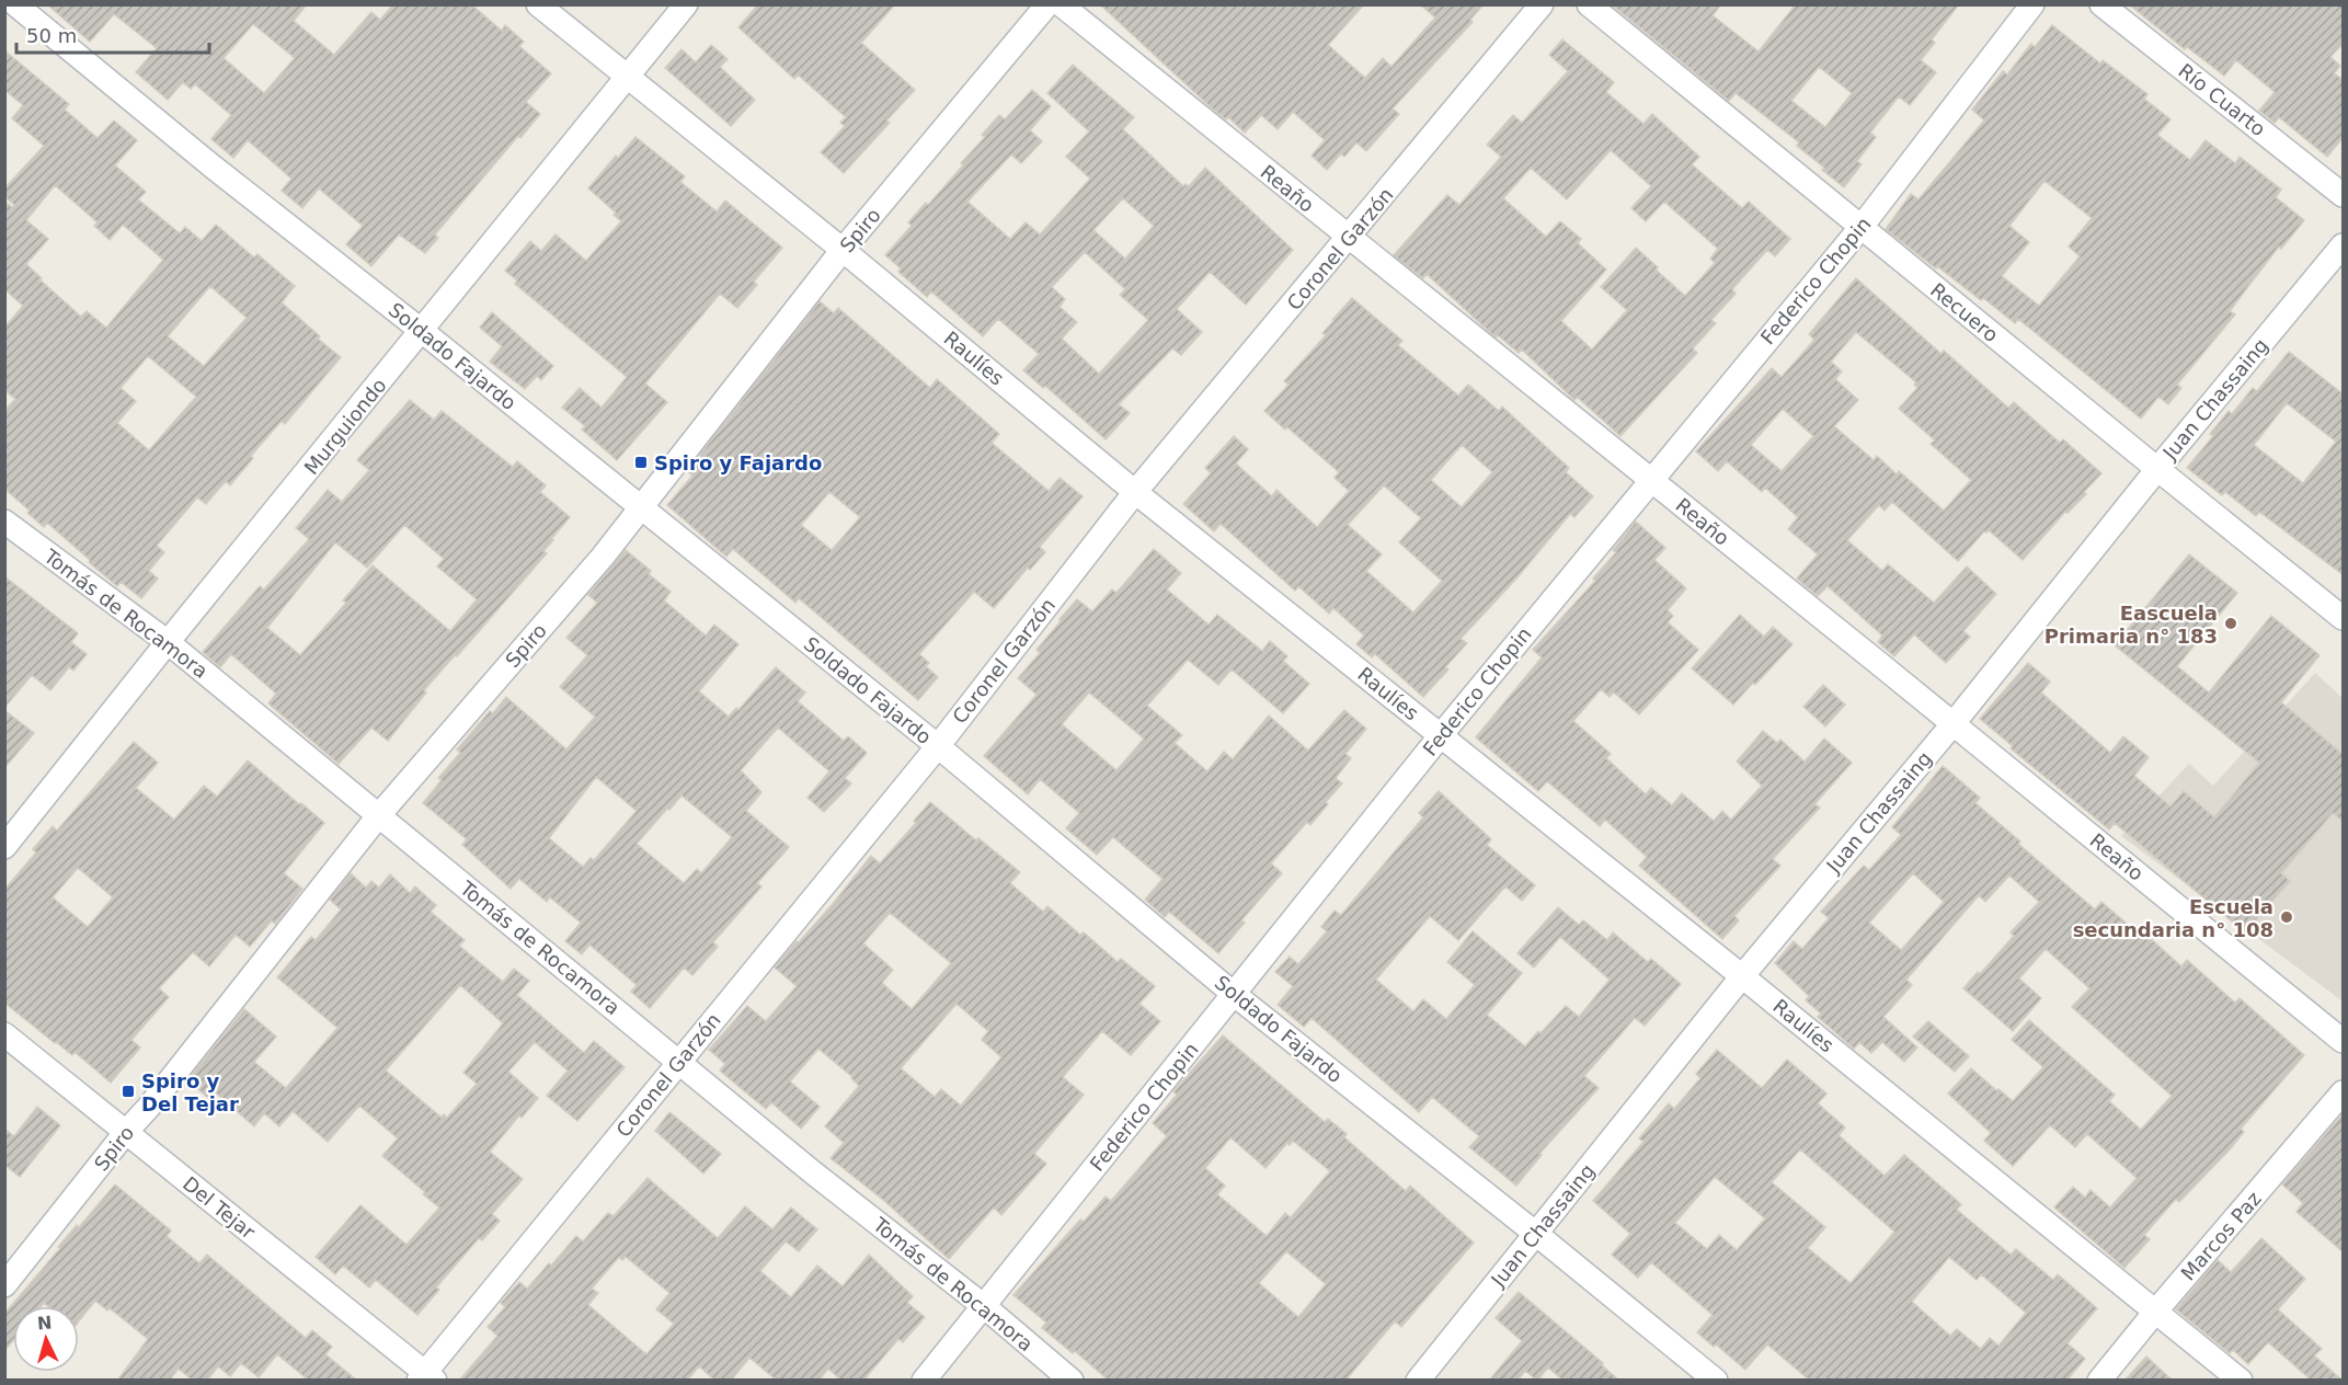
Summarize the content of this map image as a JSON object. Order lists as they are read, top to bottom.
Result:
{
  "streets": {
    "street": [
      "Río Cuarto",
      "Reaño",
      "Spiro",
      "Coronel Garzón",
      "Federico Chopin",
      "Recuero",
      "Soldado Fajardo",
      "Raulíes",
      "Juan Chassaing",
      "Murguiondo",
      "Tomás de Rocamora",
      "Del Tejar",
      "Marcos Paz"
    ]
  },
  "crossings": [
    ["Reaño", "Coronel Garzón"],
    ["Reaño", "Federico Chopin"],
    ["Reaño", "Juan Chassaing"],
    ["Spiro", "Soldado Fajardo"],
    ["Spiro", "Raulíes"],
    ["Spiro", "Tomás de Rocamora"],
    ["Spiro", "Del Tejar"],
    ["Coronel Garzón", "Soldado Fajardo"],
    ["Coronel Garzón", "Raulíes"],
    ["Coronel Garzón", "Tomás de Rocamora"],
    ["Coronel Garzón", "Del Tejar"],
    ["Federico Chopin", "Recuero"],
    ["Federico Chopin", "Soldado Fajardo"],
    ["Federico Chopin", "Raulíes"],
    ["Federico Chopin", "Tomás de Rocamora"],
    ["Recuero", "Juan Chassaing"],
    ["Soldado Fajardo", "Juan Chassaing"],
    ["Soldado Fajardo", "Murguiondo"],
    ["Raulíes", "Juan Chassaing"],
    ["Raulíes", "Murguiondo"],
    ["Raulíes", "Marcos Paz"],
    ["Murguiondo", "Tomás de Rocamora"]
  ],
  "places": {
    "transit": ["Spiro y Fajardo", "Spiro y Del Tejar"],
    "other": ["Eascuela Primaria n° 183", "Escuela secundaria n° 108"]
  },
  "scale_bar": "50 m",
  "north": "top"
}
